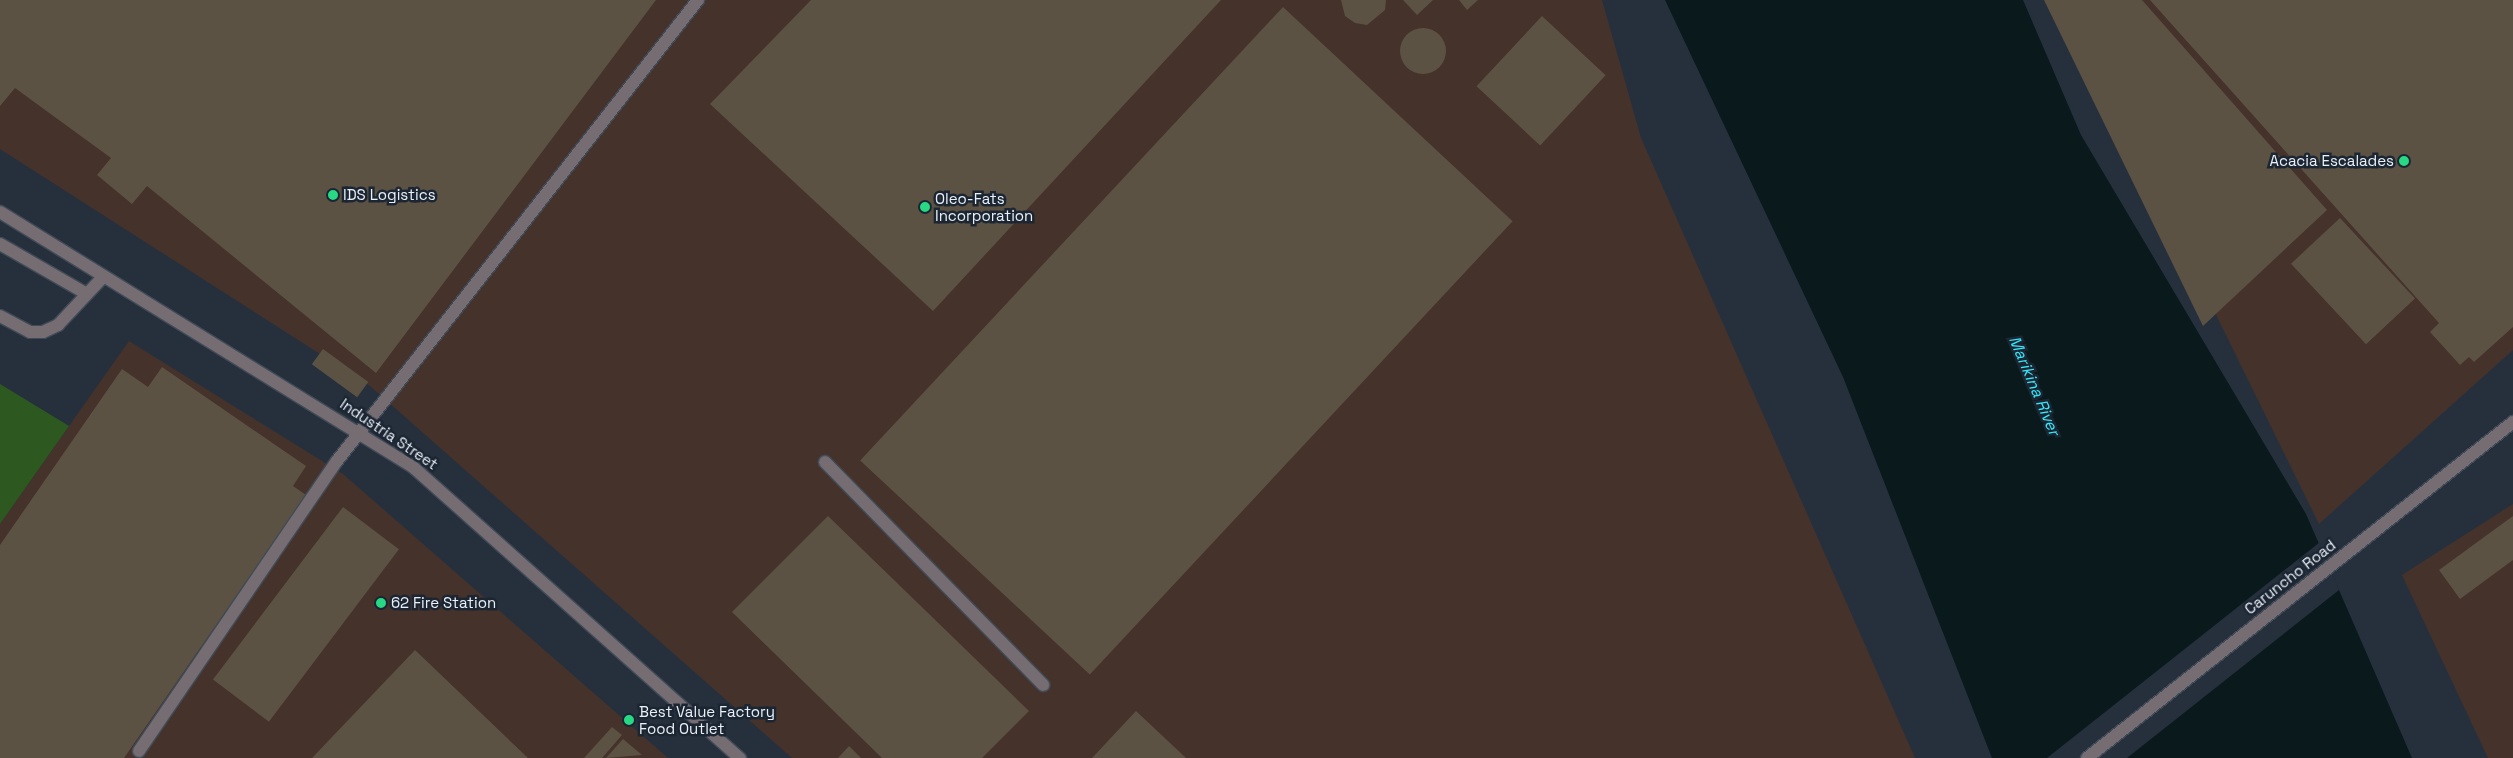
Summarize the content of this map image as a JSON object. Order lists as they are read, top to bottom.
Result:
{
  "streets": {
    "street": ["Industria Street", "Caruncho Road"]
  },
  "water": ["Marikina River"],
  "places": [
    "Acacia Escalades",
    "IDS Logistics",
    "Oleo-Fats Incorporation",
    "62 Fire Station",
    "Best Value Factory Food Outlet"
  ]
}
